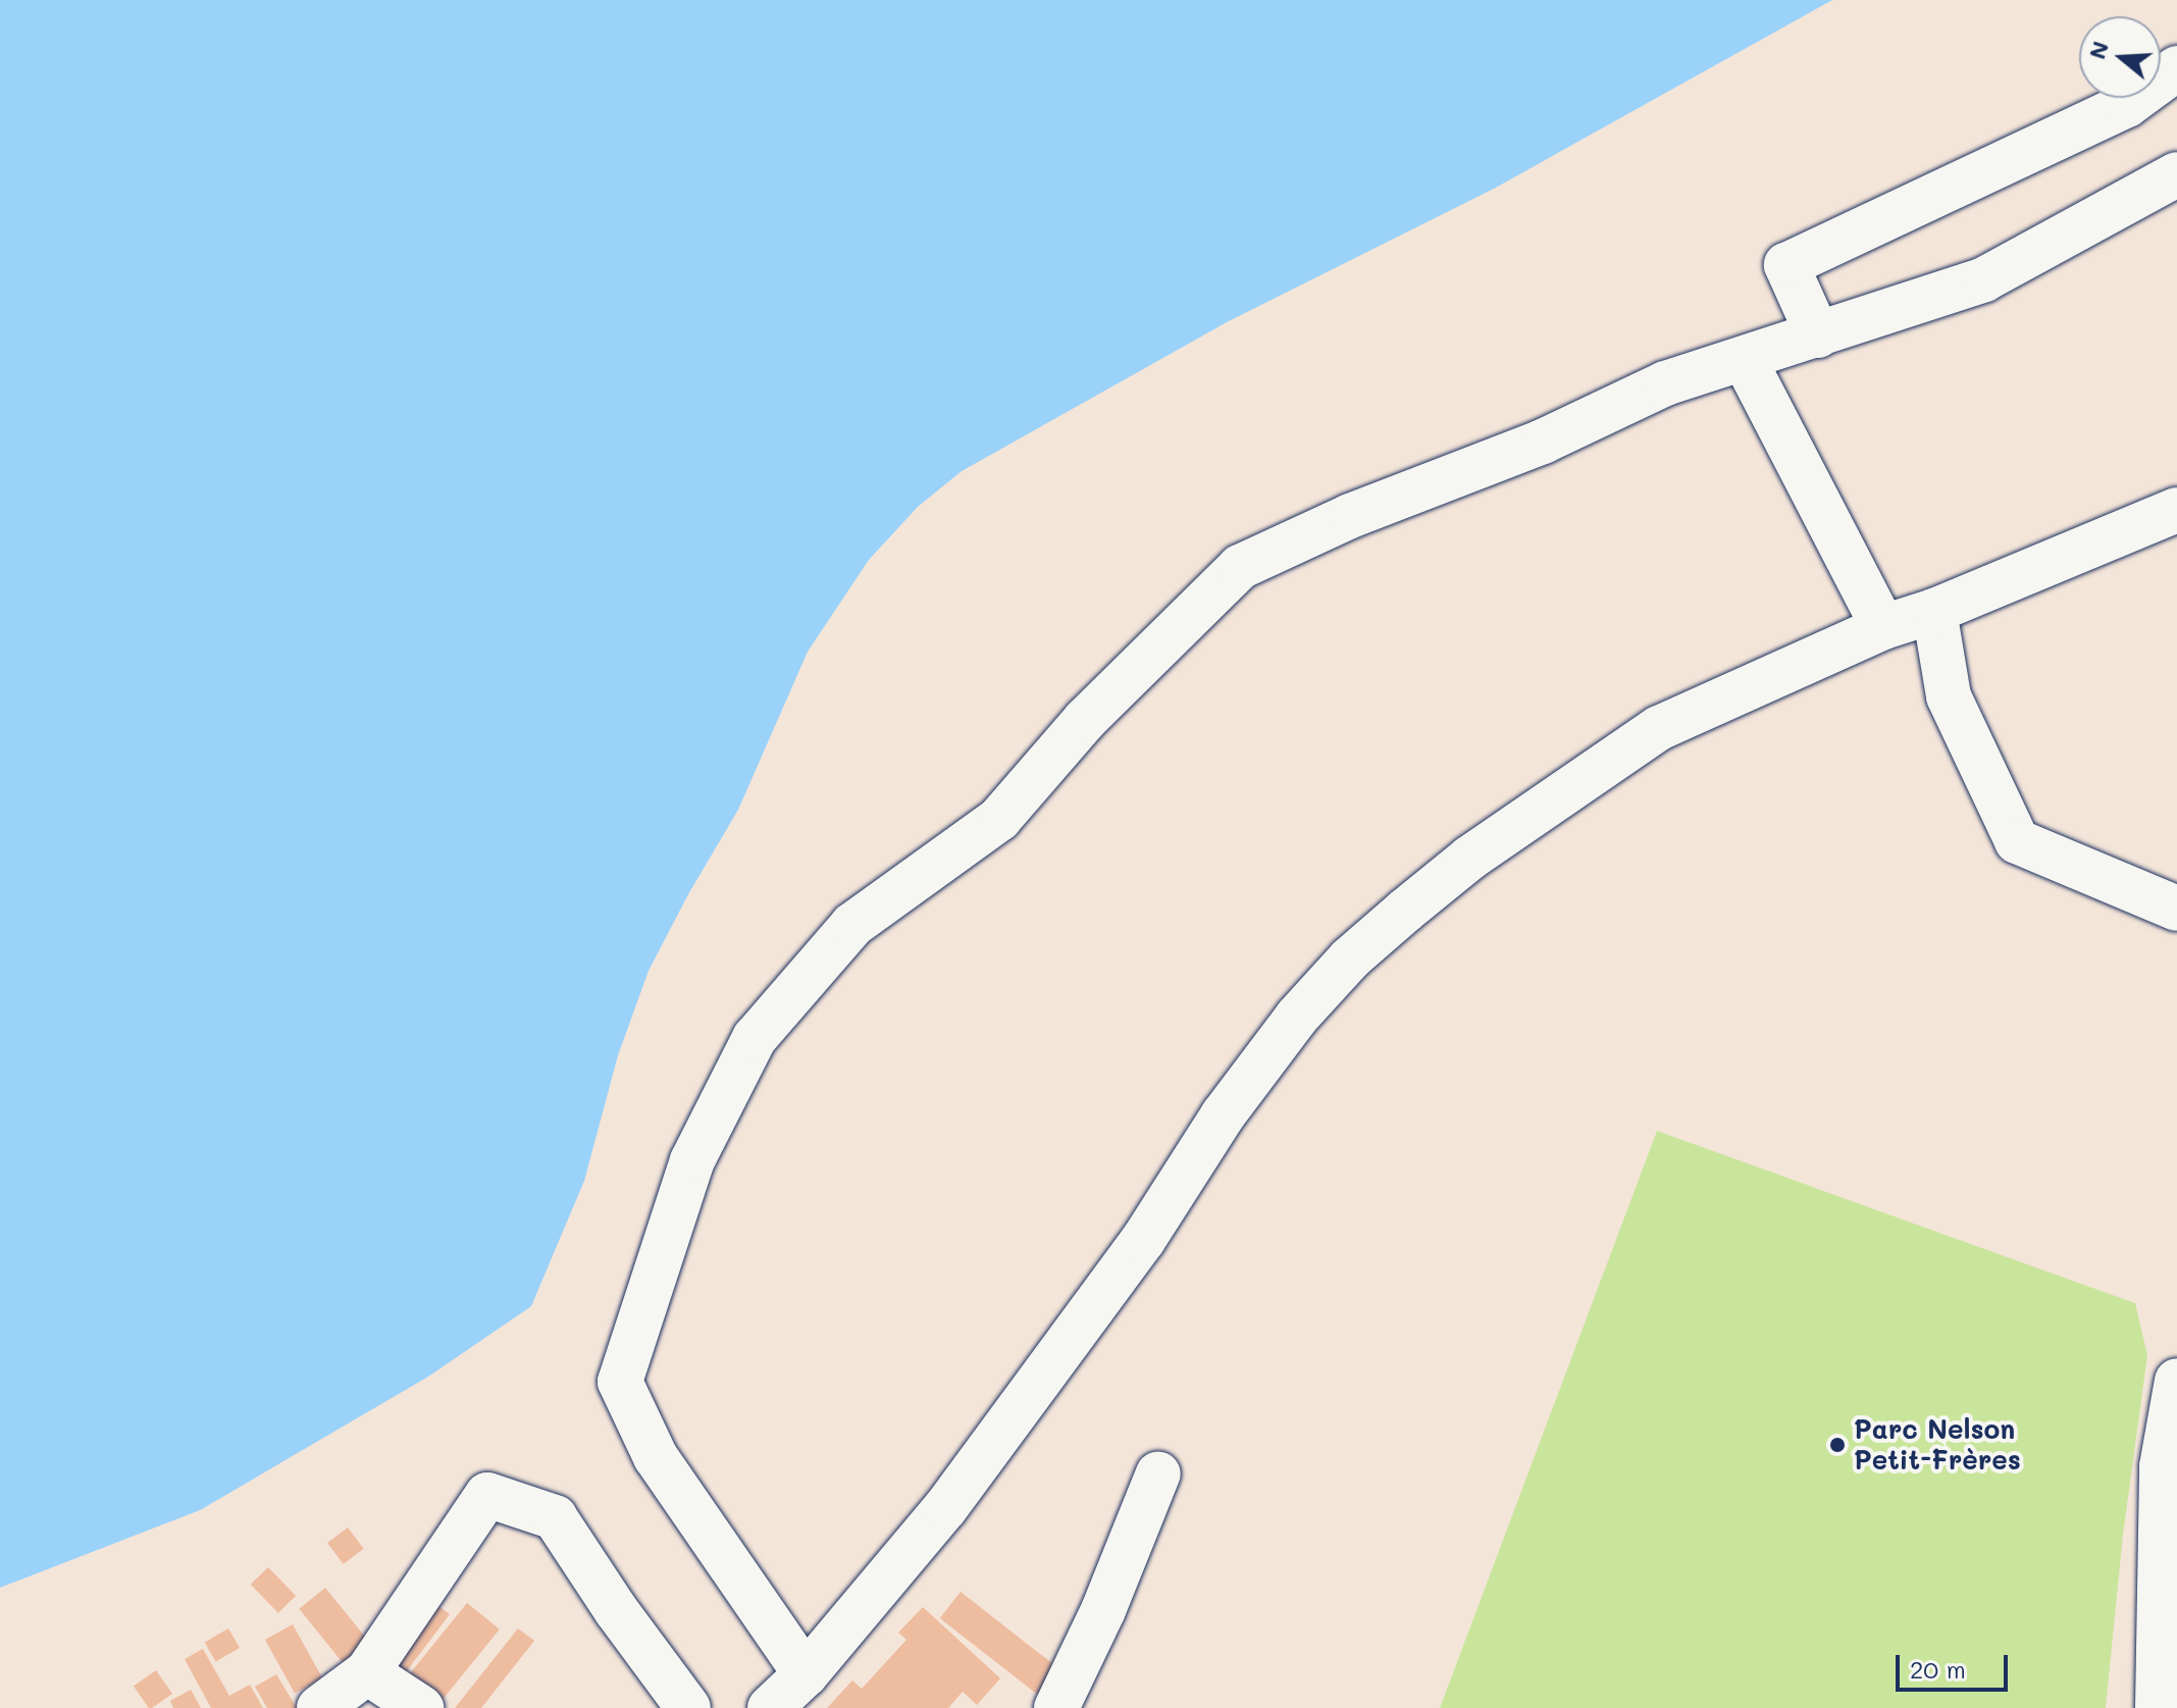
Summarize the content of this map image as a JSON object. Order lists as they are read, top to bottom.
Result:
{
  "places": ["Parc Nelson Petit-Frères"],
  "scale_bar": "20 m",
  "north": "left"
}
